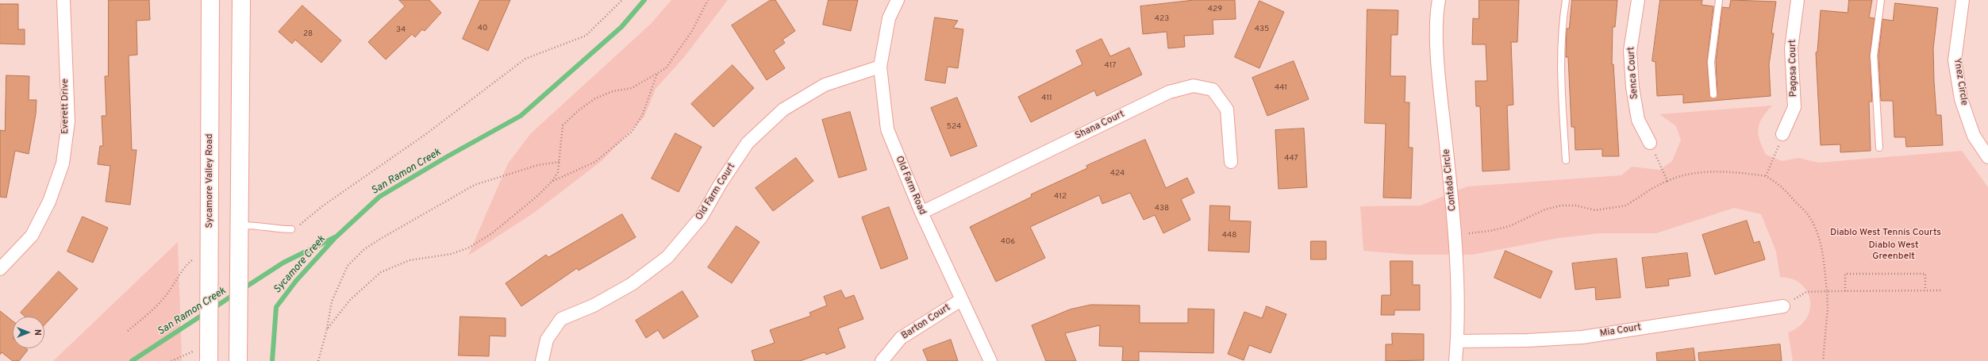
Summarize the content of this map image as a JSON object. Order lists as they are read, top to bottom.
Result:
{
  "streets": {
    "main road": ["Sycamore Valley Road"],
    "street": [
      "Pagosa Court",
      "Senca Court",
      "Ynez Circle",
      "Everett Drive",
      "Shana Court",
      "Contada Circle",
      "Old Farm Road",
      "Old Farm Court",
      "Barton Court",
      "Mia Court"
    ]
  },
  "crossings": [
    ["Shana Court", "Old Farm Road"],
    ["Contada Circle", "Mia Court"],
    ["Old Farm Road", "Old Farm Court"],
    ["Old Farm Road", "Barton Court"]
  ],
  "water": ["San Ramon Creek", "Sycamore Creek"],
  "parks": ["Diablo West Tennis Courts", "Diablo West Greenbelt"],
  "house_numbers": [
    "429",
    "423",
    "40",
    "435",
    "34",
    "28",
    "417",
    "441",
    "411",
    "524",
    "447",
    "424",
    "412",
    "438",
    "448",
    "406"
  ],
  "north": "right"
}
